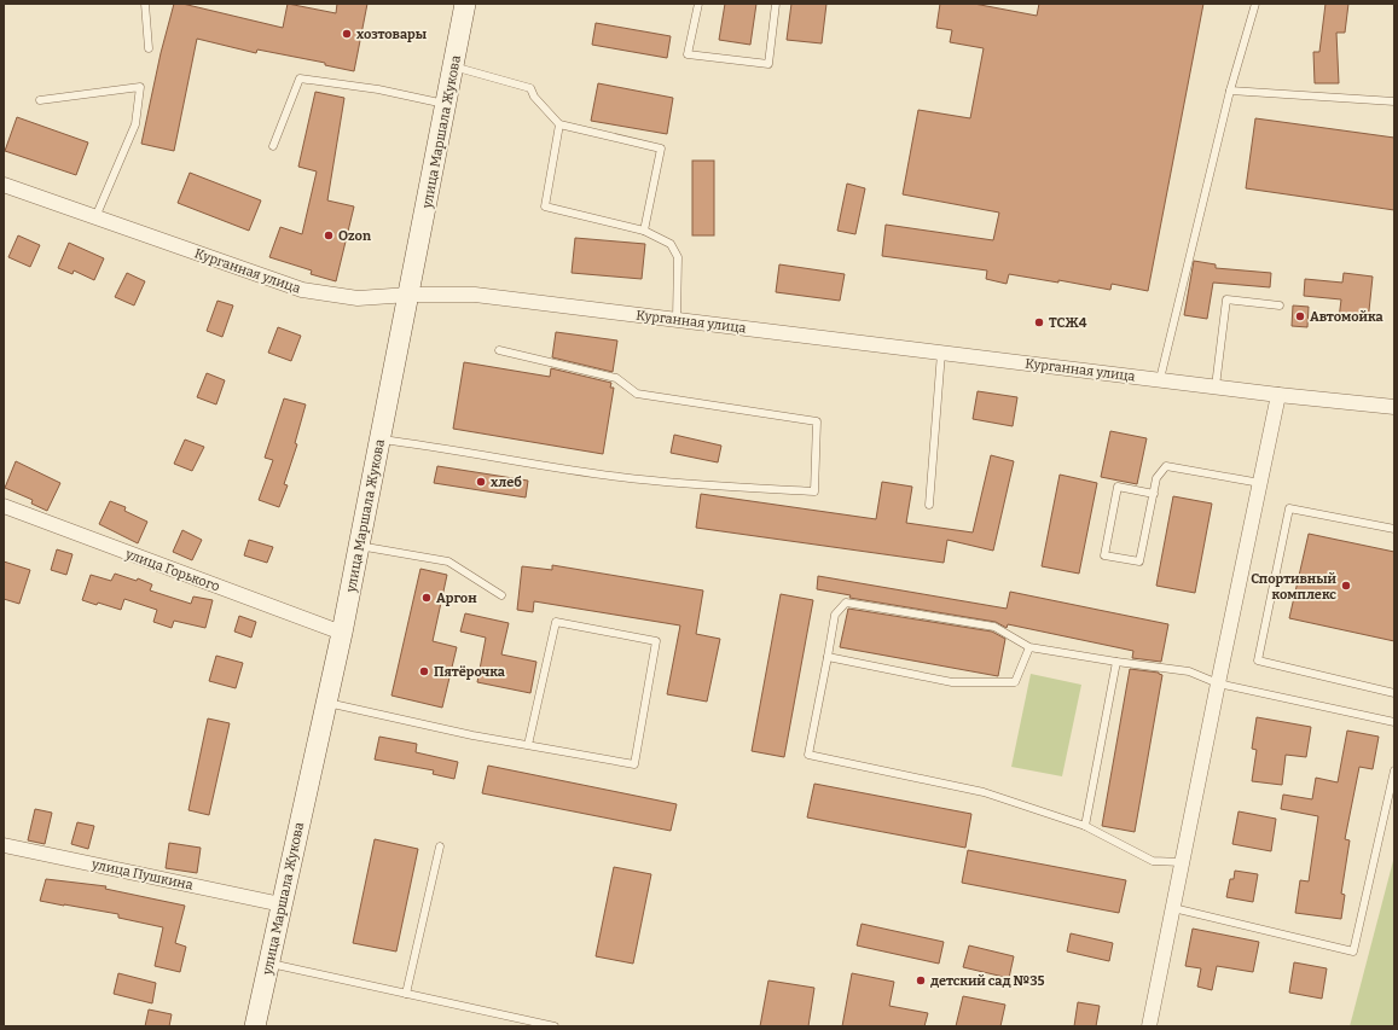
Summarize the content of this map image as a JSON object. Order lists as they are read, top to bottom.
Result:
{
  "streets": {
    "main road": ["улица Маршала Жукова"],
    "street": ["Курганная улица", "улица Горького", "улица Пушкина"]
  },
  "crossings": [
    ["улица Маршала Жукова", "Курганная улица"],
    ["улица Маршала Жукова", "улица Горького"],
    ["улица Маршала Жукова", "улица Пушкина"]
  ],
  "places": [
    "хозтовары",
    "Ozon",
    "Автомойка",
    "ТСЖ4",
    "хлеб",
    "Спортивный комплекс",
    "Аргон",
    "Пятёрочка",
    "детский сад №35"
  ]
}
